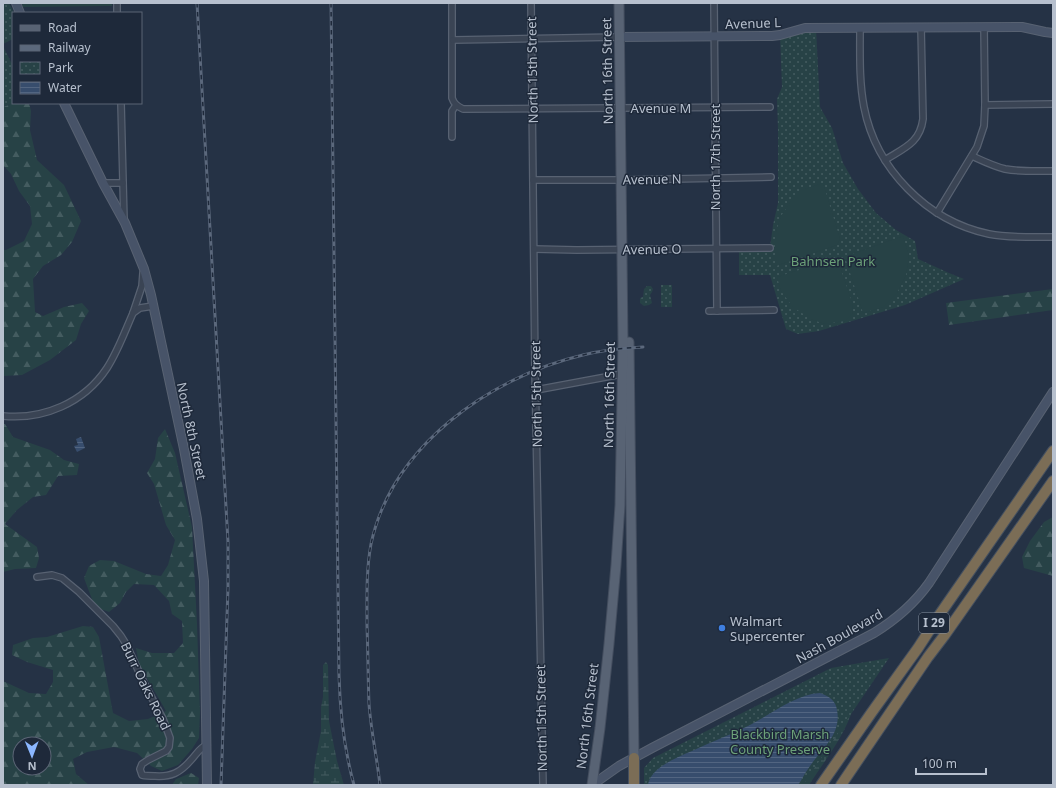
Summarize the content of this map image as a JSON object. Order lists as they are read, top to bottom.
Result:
{
  "streets": {
    "highway": ["I 29"],
    "main road": ["North 16th Street"],
    "street": [
      "Avenue L",
      "North 15th Street",
      "Avenue M",
      "North 17th Street",
      "Avenue N",
      "Avenue O",
      "North 8th Street",
      "Nash Boulevard",
      "Burr Oaks Road"
    ]
  },
  "crossings": [
    ["Avenue L", "North 15th Street"],
    ["Avenue L", "North 16th Street"],
    ["Avenue L", "North 17th Street"],
    ["North 15th Street", "Avenue M"],
    ["North 15th Street", "Avenue N"],
    ["North 15th Street", "Avenue O"],
    ["North 16th Street", "Avenue M"],
    ["North 16th Street", "Avenue N"],
    ["North 16th Street", "Avenue O"],
    ["North 16th Street", "Nash Boulevard"],
    ["Avenue M", "North 17th Street"],
    ["North 17th Street", "Avenue N"],
    ["North 17th Street", "Avenue O"],
    ["North 8th Street", "Burr Oaks Road"]
  ],
  "parks": ["Bahnsen Park", "Blackbird Marsh County Preserve"],
  "places": ["Walmart Supercenter"],
  "legend": [
    "Road",
    "Railway",
    "Park",
    "Water"
  ],
  "scale_bar": "100 m",
  "north": "bottom"
}
